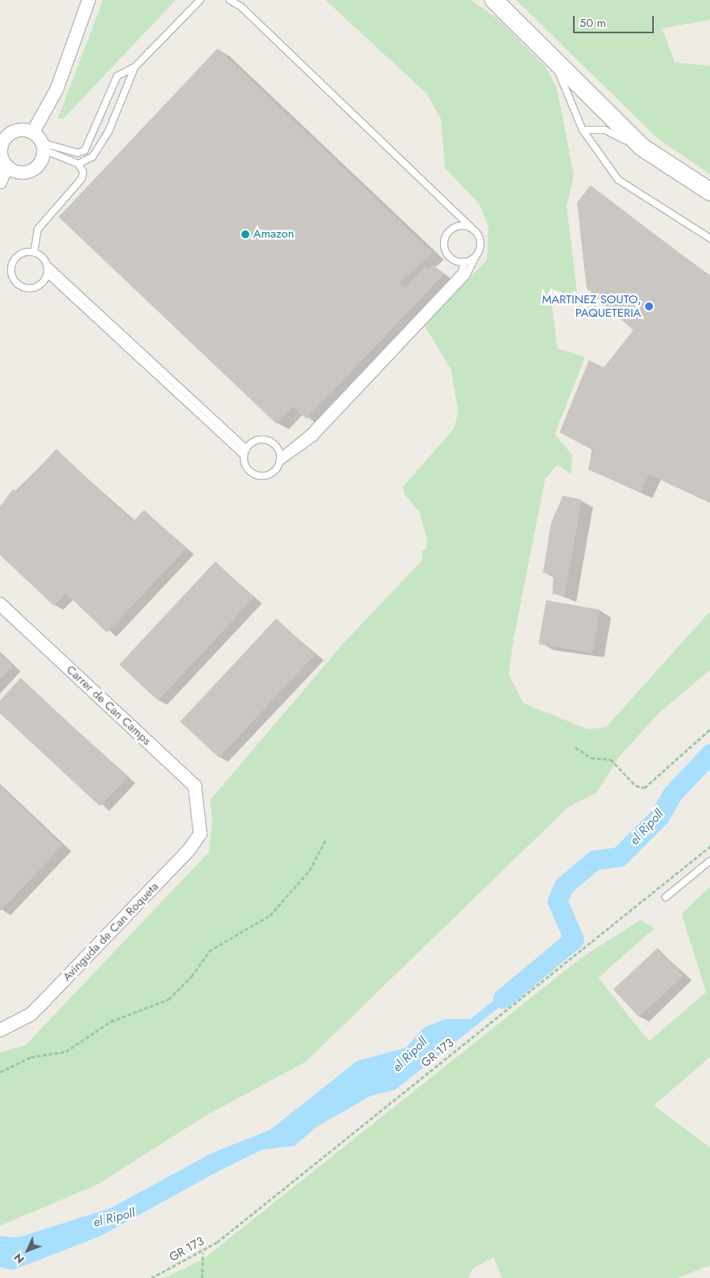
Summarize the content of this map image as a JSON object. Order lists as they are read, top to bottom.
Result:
{
  "streets": {
    "street": ["Carrer de Can Camps", "Avinguda de Can Roqueta"],
    "path": ["GR 173"]
  },
  "crossings": [
    ["Carrer de Can Camps", "Avinguda de Can Roqueta"]
  ],
  "water": ["el Ripoll"],
  "places": ["Amazon", "MARTINEZ SOUTO, PAQUETERIA"],
  "scale_bar": "50 m",
  "north": "bottom left"
}
